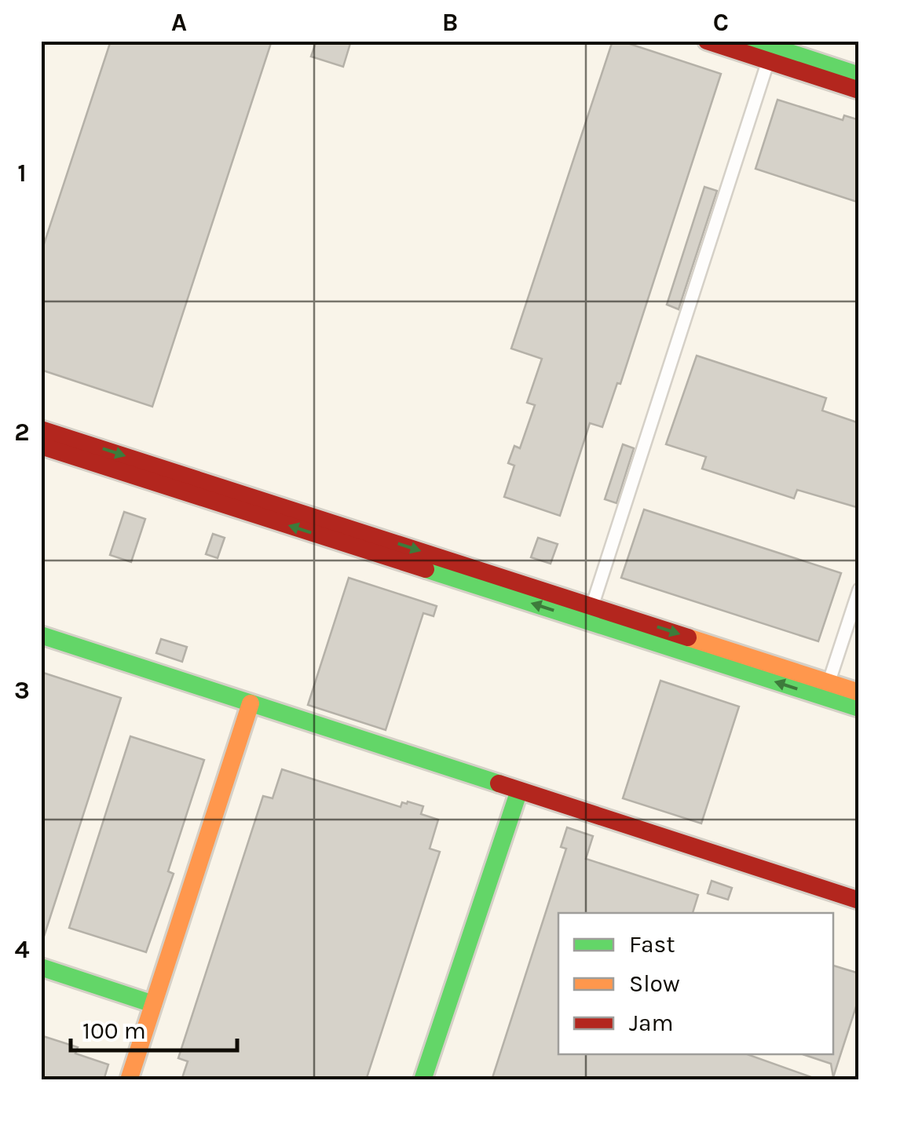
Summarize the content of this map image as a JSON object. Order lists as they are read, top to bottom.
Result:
{
  "legend": ["Fast", "Slow", "Jam"],
  "scale_bar": "100 m",
  "grid": {
    "columns": ["A", "B", "C"],
    "rows": [
      "1",
      "2",
      "3",
      "4"
    ]
  }
}
